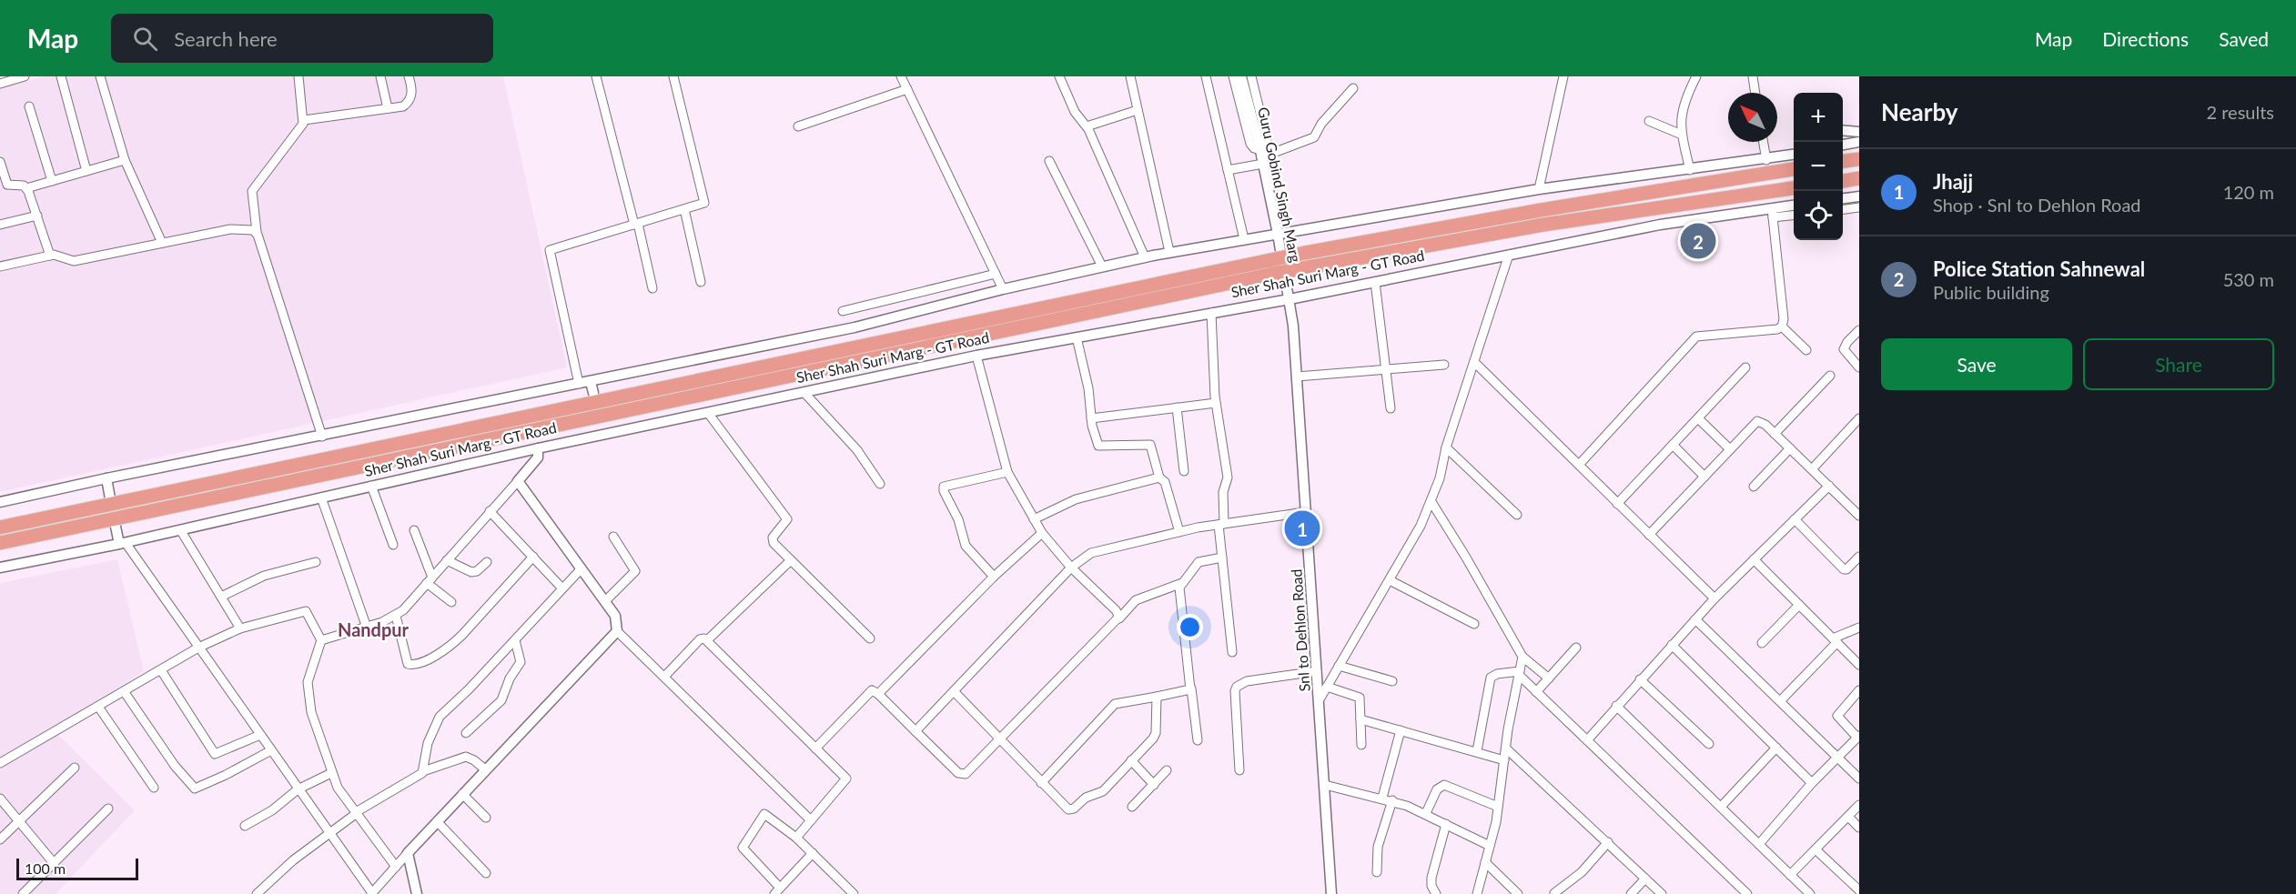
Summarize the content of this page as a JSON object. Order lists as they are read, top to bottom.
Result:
{
  "streets": {
    "highway": ["Sher Shah Suri Marg - GT Road"],
    "street": ["Guru Gobind Singh Marg", "Snl to Dehlon Road"]
  },
  "crossings": [
    ["Guru Gobind Singh Marg", "Sher Shah Suri Marg - GT Road"],
    ["Guru Gobind Singh Marg", "Snl to Dehlon Road"],
    ["Sher Shah Suri Marg - GT Road", "Snl to Dehlon Road"]
  ],
  "districts": ["Nandpur"],
  "scale_bar": "100 m",
  "north": "top left",
  "page": {
    "header": "Map",
    "search": "Search here",
    "nav": ["Map", "Directions", "Saved"],
    "heading": ["Nearby", "2 results"],
    "map_buttons": ["+", "−"],
    "list": [
      {
        "mark": "1",
        "name": "Jhajj",
        "note": "Shop · Snl to Dehlon Road",
        "value": "120 m"
      },
      {
        "mark": "2",
        "name": "Police Station Sahnewal",
        "note": "Public building",
        "value": "530 m"
      }
    ],
    "pins": ["2", "1"],
    "buttons": ["Save", "Share"],
    "scale": "100 m"
  }
}
